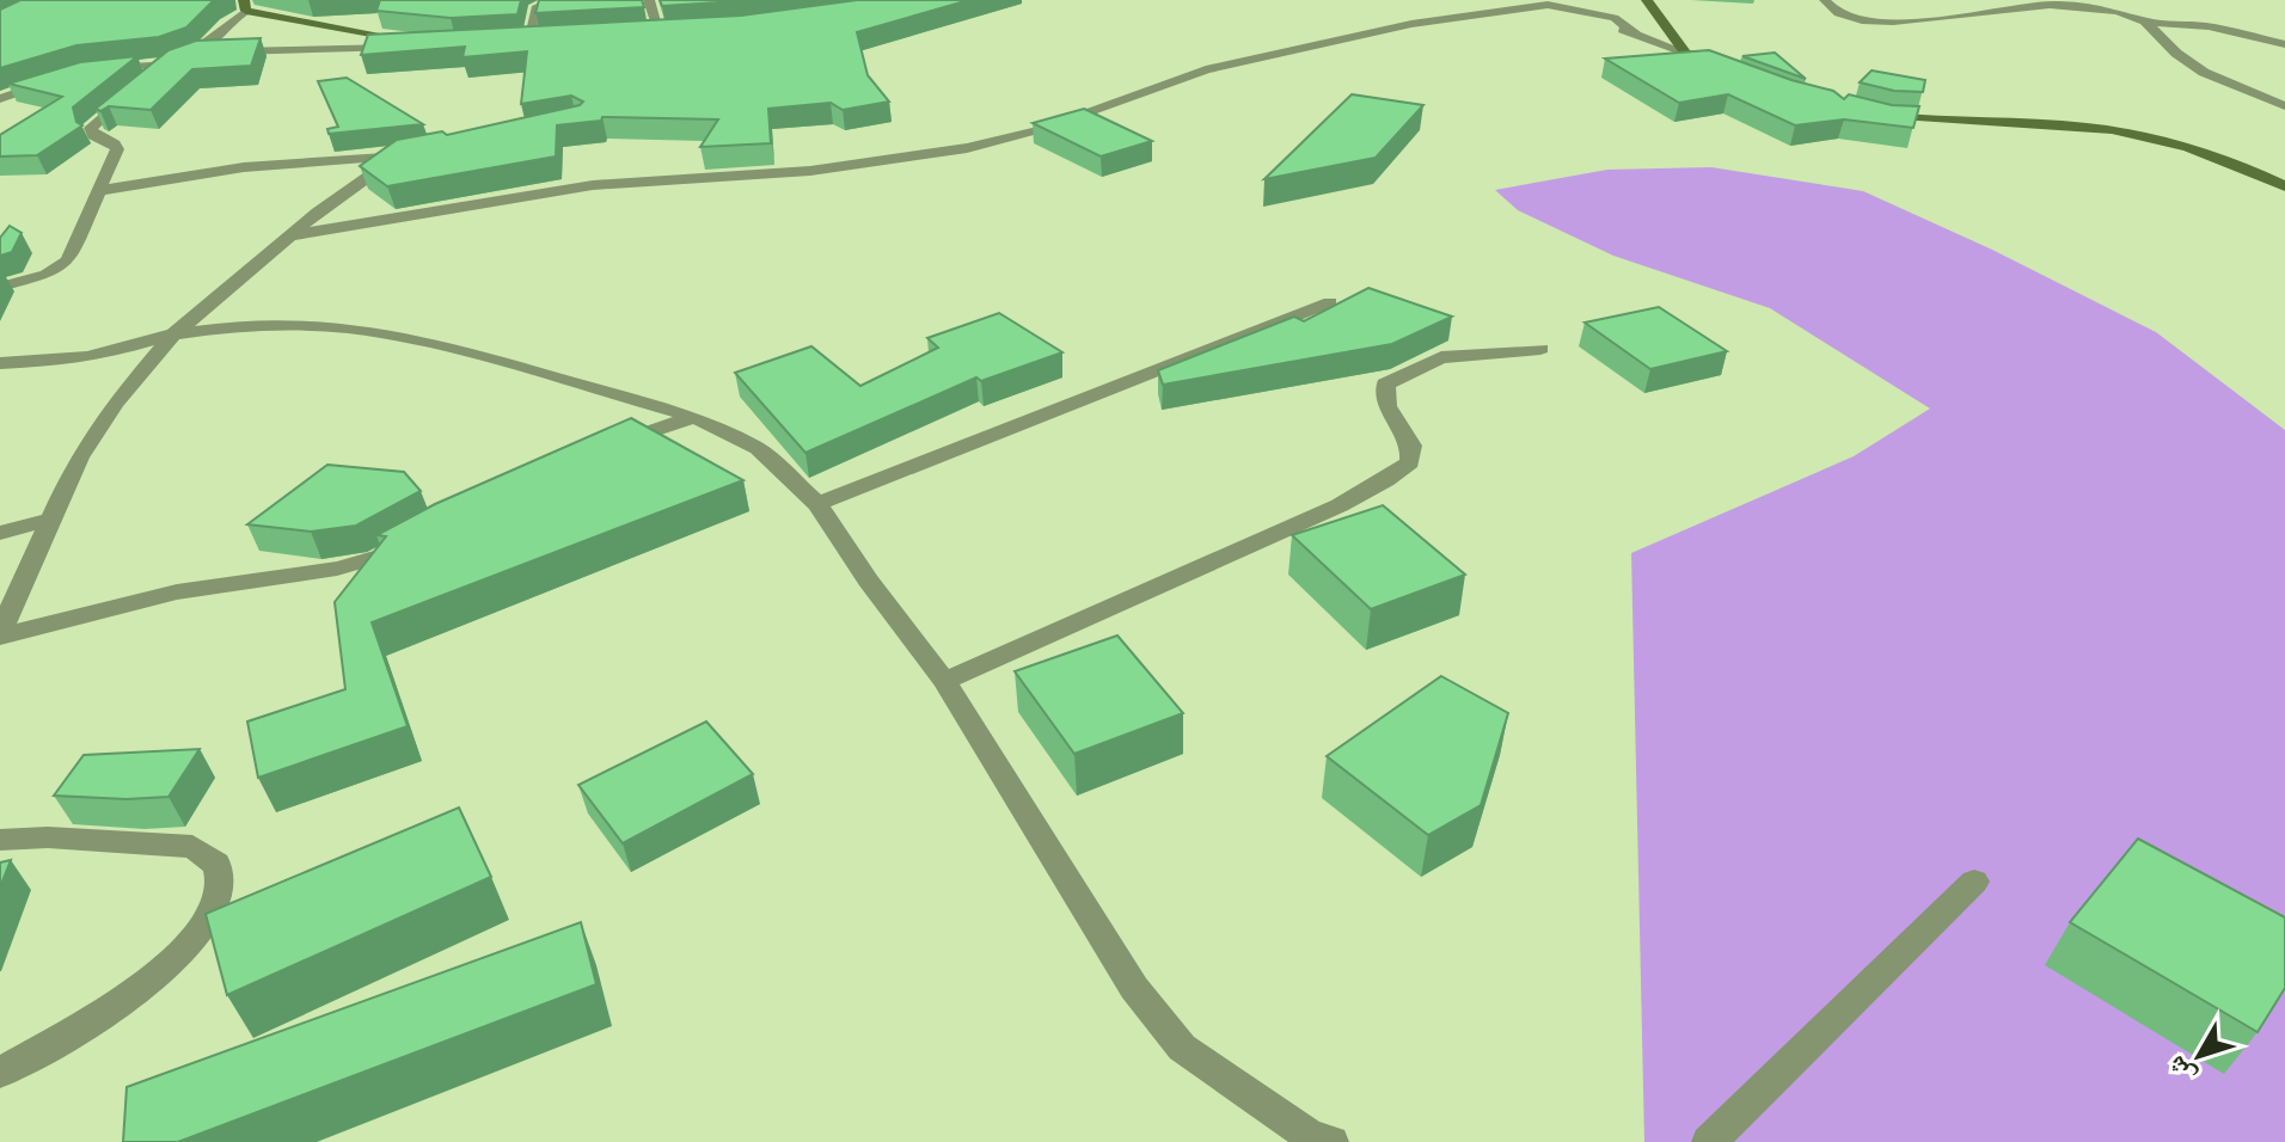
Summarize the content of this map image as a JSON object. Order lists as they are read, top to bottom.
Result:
{
  "north": "bottom left"
}
